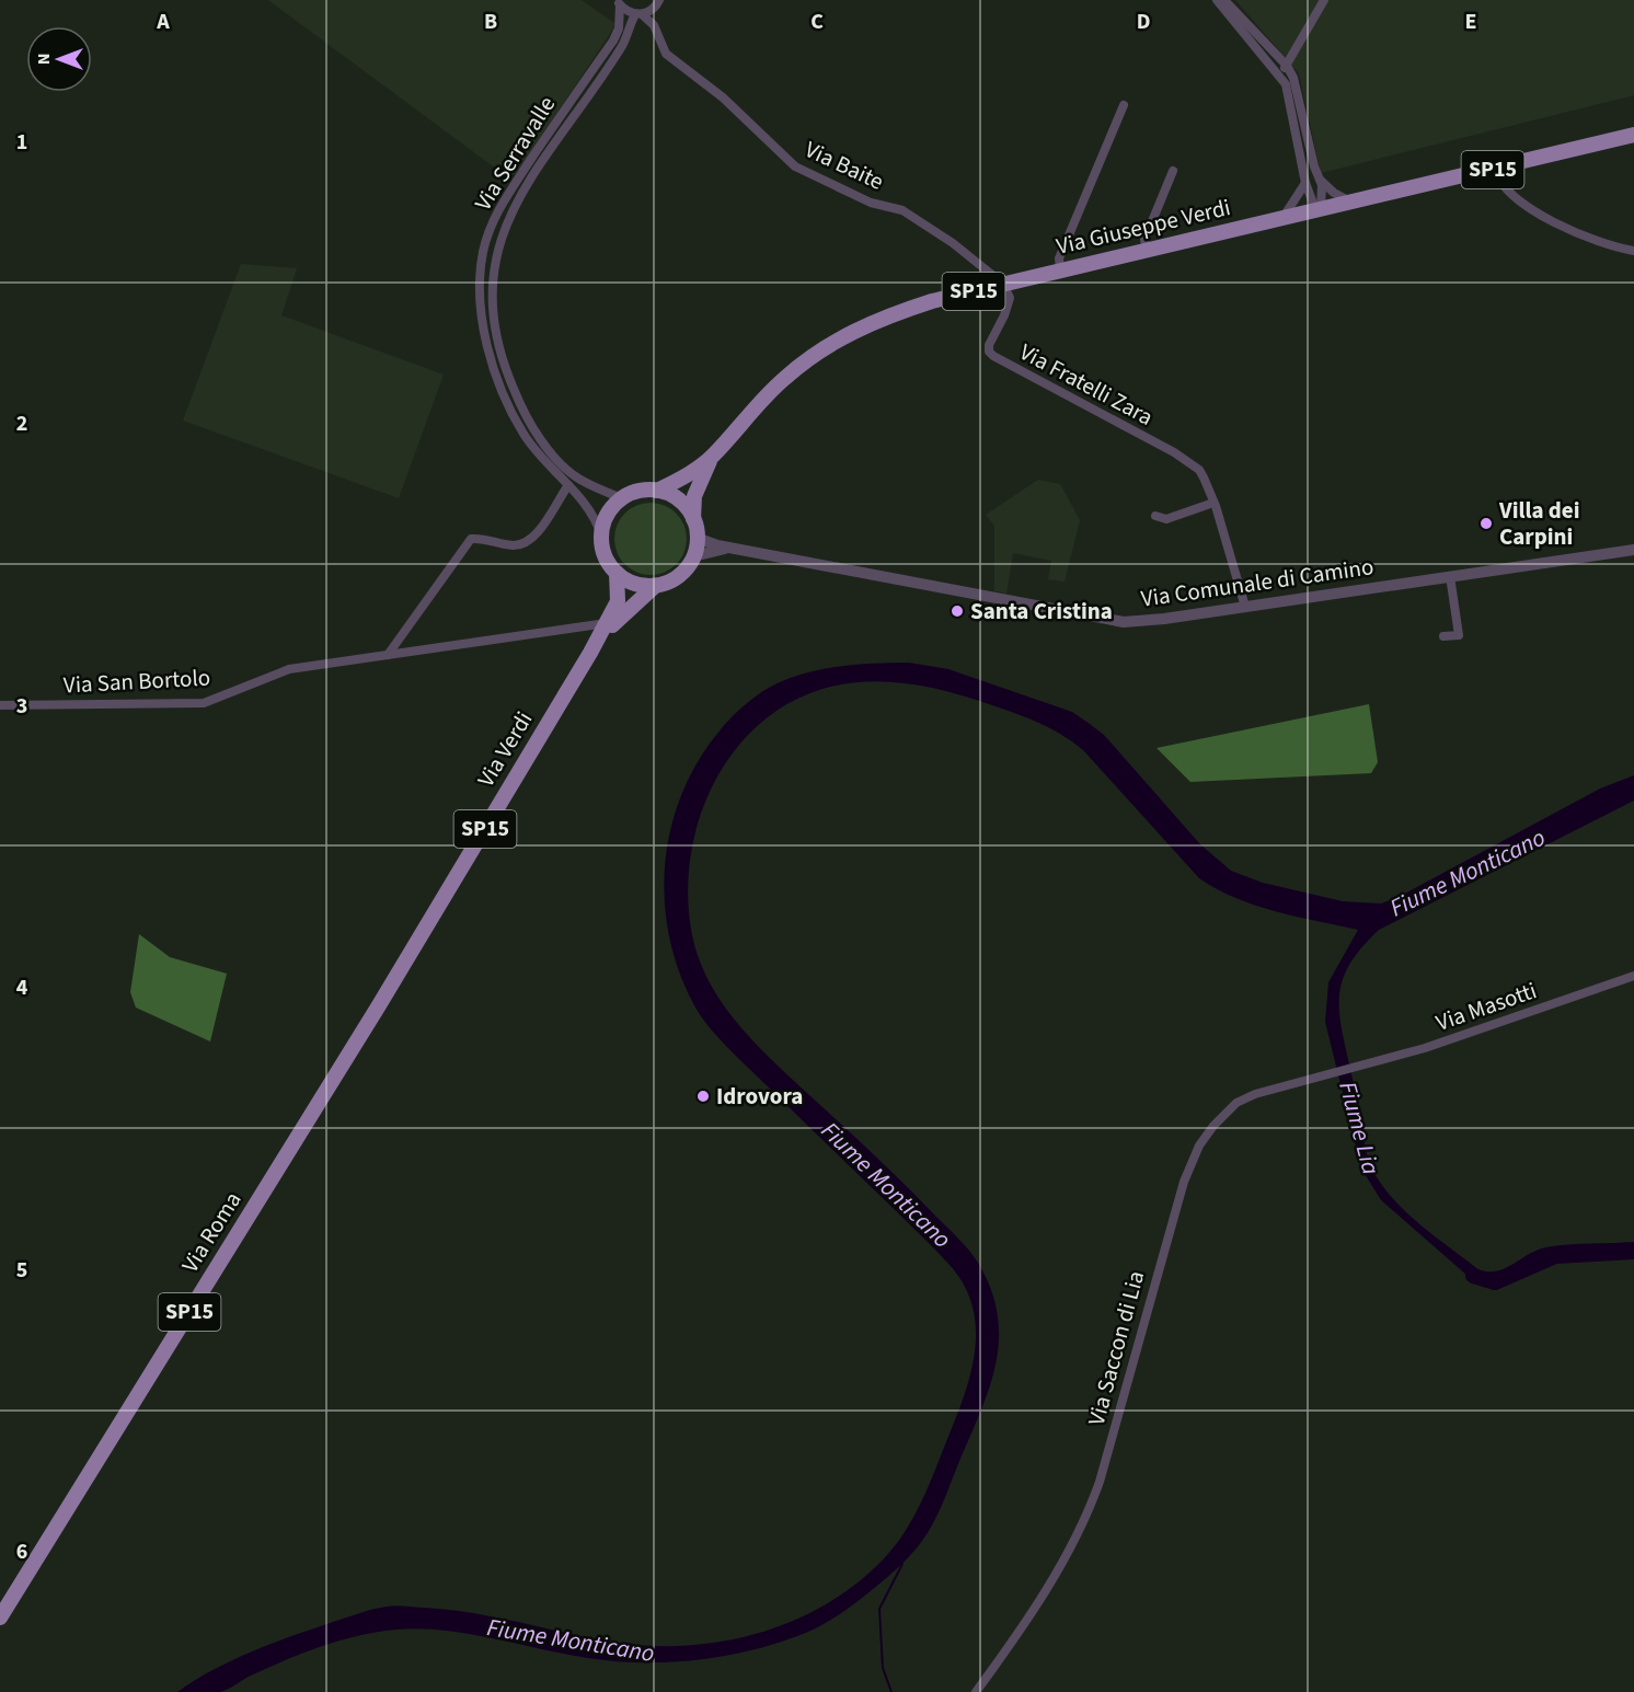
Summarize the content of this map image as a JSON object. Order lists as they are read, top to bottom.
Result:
{
  "streets": {
    "main road": [
      "SP15",
      "Via Giuseppe Verdi",
      "Via Verdi",
      "Via Roma"
    ],
    "street": [
      "Via Serravalle",
      "Via Baite",
      "Via Fratelli Zara",
      "Via Comunale di Camino",
      "Via San Bortolo",
      "Via Masotti",
      "Via Saccon di Lia"
    ]
  },
  "crossings": [
    ["Via Serravalle", "Via Baite"],
    ["Via Serravalle", "SP15"],
    ["Via Serravalle", "Via Comunale di Camino"],
    ["Via Baite", "Via Giuseppe Verdi"],
    ["Via Baite", "Via Fratelli Zara"],
    ["SP15", "Via Giuseppe Verdi"],
    ["SP15", "Via Comunale di Camino"],
    ["SP15", "Via San Bortolo"],
    ["SP15", "Via Verdi"],
    ["Via Giuseppe Verdi", "Via Fratelli Zara"],
    ["Via Fratelli Zara", "Via Comunale di Camino"],
    ["Via Verdi", "Via Roma"],
    ["Via Masotti", "Via Saccon di Lia"]
  ],
  "water": ["Fiume Monticano", "Fiume Lia"],
  "places": ["Villa dei Carpini", "Santa Cristina", "Idrovora"],
  "north": "left",
  "grid": {
    "columns": [
      "A",
      "B",
      "C",
      "D",
      "E"
    ],
    "rows": [
      "1",
      "2",
      "3",
      "4",
      "5",
      "6"
    ]
  }
}
